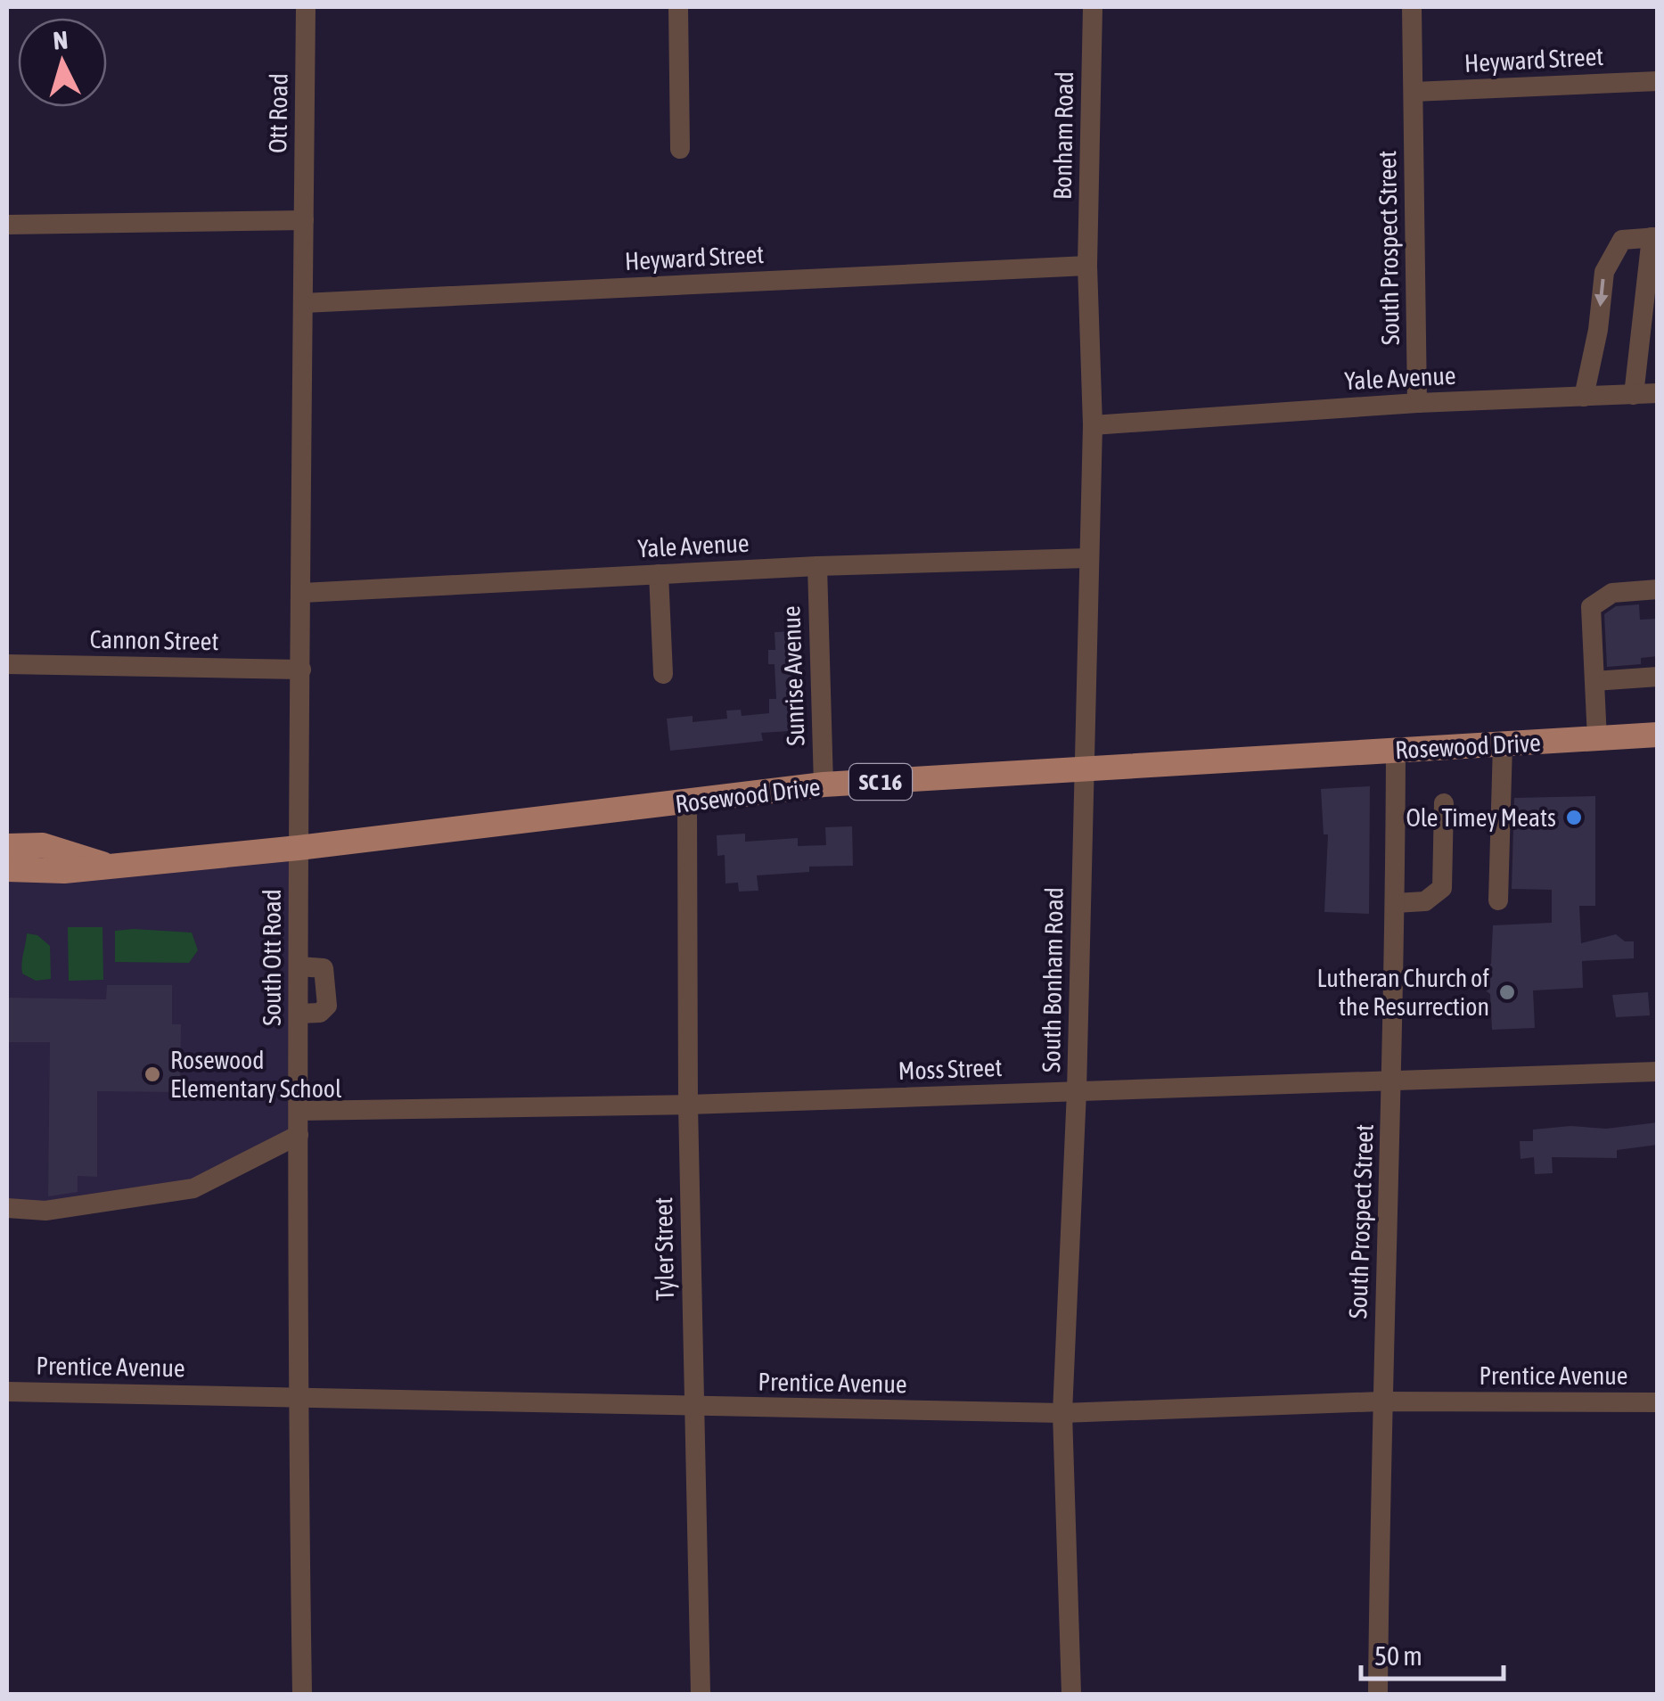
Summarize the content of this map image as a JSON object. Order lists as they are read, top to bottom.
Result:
{
  "streets": {
    "main road": ["Rosewood Drive", "SC 16"],
    "street": [
      "Heyward Street",
      "Ott Road",
      "Bonham Road",
      "South Prospect Street",
      "Yale Avenue",
      "Cannon Street",
      "Sunrise Avenue",
      "South Ott Road",
      "South Bonham Road",
      "Moss Street",
      "Tyler Street",
      "Prentice Avenue"
    ]
  },
  "crossings": [
    ["Heyward Street", "Bonham Road"],
    ["Heyward Street", "South Prospect Street"],
    ["Heyward Street", "South Ott Road"],
    ["Heyward Street", "South Bonham Road"],
    ["Ott Road", "South Ott Road"],
    ["Bonham Road", "South Bonham Road"],
    ["South Prospect Street", "Yale Avenue"],
    ["South Prospect Street", "Rosewood Drive"],
    ["South Prospect Street", "Moss Street"],
    ["South Prospect Street", "Prentice Avenue"],
    ["Yale Avenue", "Sunrise Avenue"],
    ["Yale Avenue", "South Ott Road"],
    ["Yale Avenue", "South Bonham Road"],
    ["Cannon Street", "South Ott Road"],
    ["Sunrise Avenue", "Rosewood Drive"],
    ["Rosewood Drive", "South Ott Road"],
    ["Rosewood Drive", "South Bonham Road"],
    ["Rosewood Drive", "Tyler Street"],
    ["South Ott Road", "Moss Street"],
    ["South Ott Road", "Prentice Avenue"],
    ["South Bonham Road", "Moss Street"],
    ["South Bonham Road", "Prentice Avenue"],
    ["Moss Street", "Tyler Street"],
    ["Tyler Street", "Prentice Avenue"]
  ],
  "places": ["Ole Timey Meats", "Lutheran Church of the Resurrection", "Rosewood Elementary School"],
  "scale_bar": "50 m",
  "north": "top"
}
